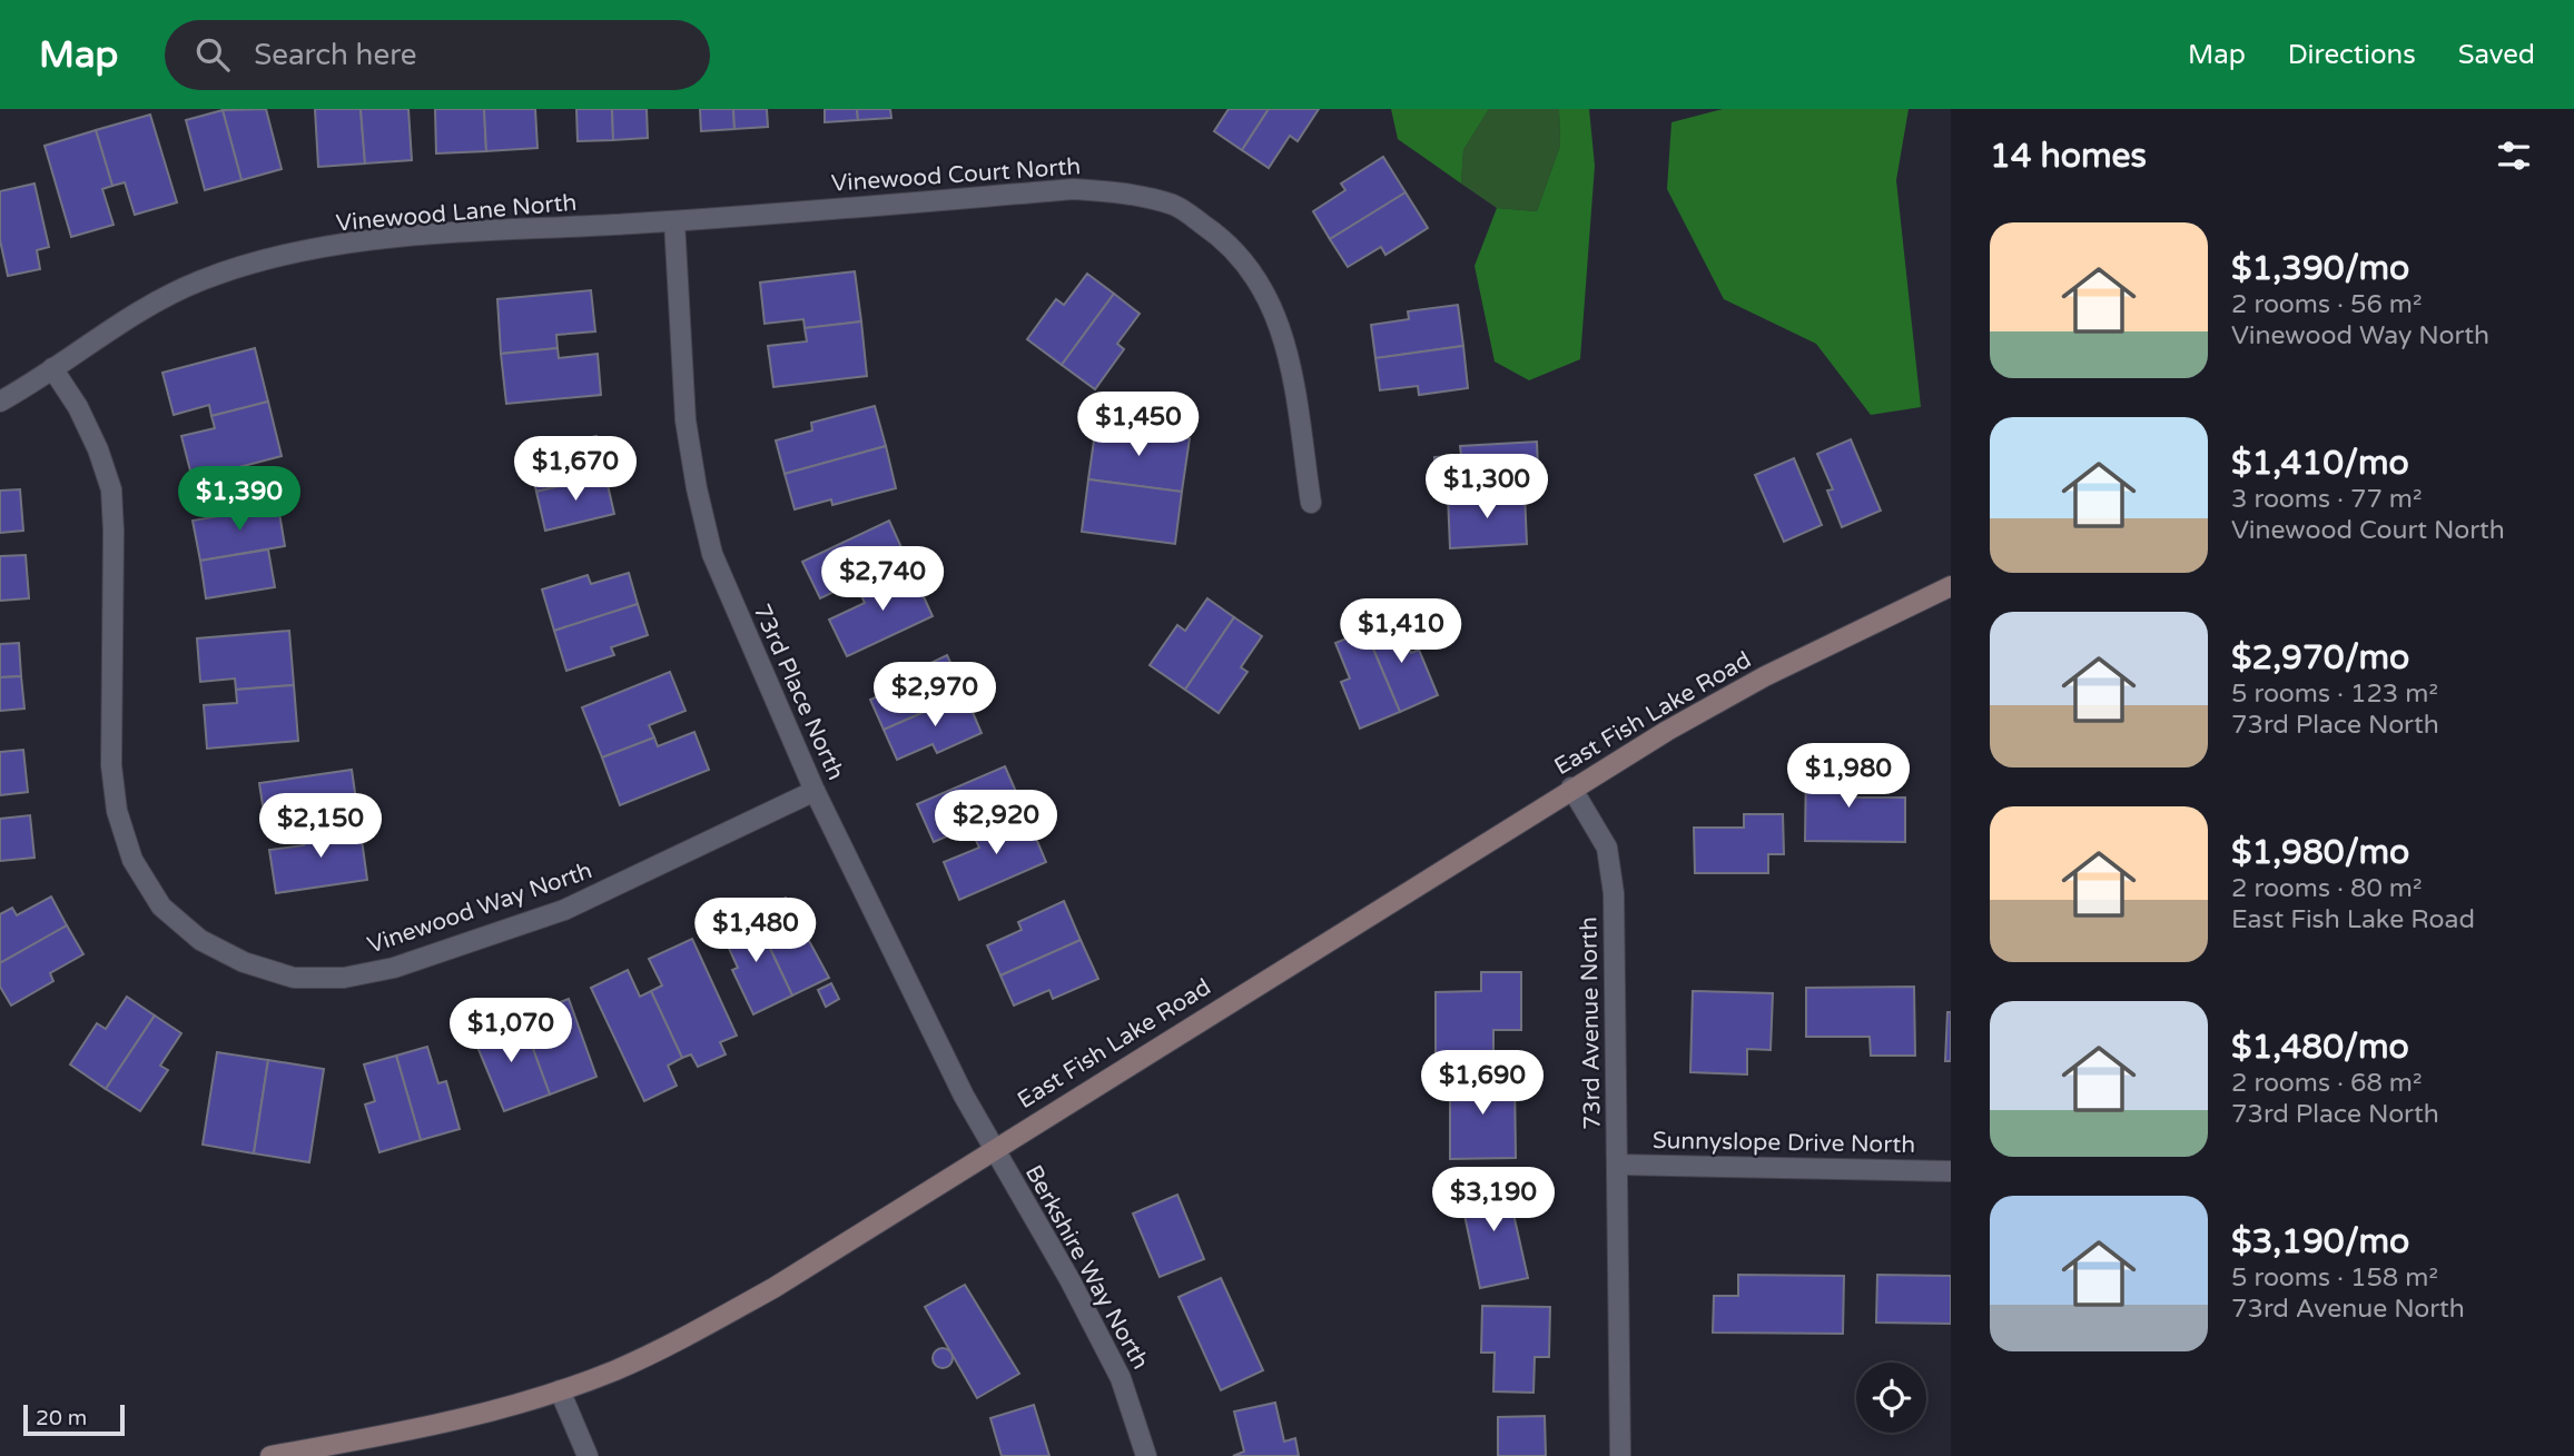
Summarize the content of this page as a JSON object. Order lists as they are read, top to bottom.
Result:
{
  "streets": {
    "street": [
      "Vinewood Court North",
      "Vinewood Lane North",
      "73rd Place North",
      "East Fish Lake Road",
      "Vinewood Way North",
      "73rd Avenue North",
      "Sunnyslope Drive North",
      "Berkshire Way North"
    ]
  },
  "crossings": [
    ["Vinewood Court North", "Vinewood Lane North"],
    ["Vinewood Court North", "73rd Place North"],
    ["Vinewood Lane North", "73rd Place North"],
    ["Vinewood Lane North", "Vinewood Way North"],
    ["73rd Place North", "East Fish Lake Road"],
    ["73rd Place North", "Vinewood Way North"],
    ["73rd Place North", "Berkshire Way North"],
    ["East Fish Lake Road", "73rd Avenue North"],
    ["East Fish Lake Road", "Berkshire Way North"],
    ["73rd Avenue North", "Sunnyslope Drive North"]
  ],
  "scale_bar": "20 m",
  "page": {
    "header": "Map",
    "search": "Search here",
    "nav": ["Map", "Directions", "Saved"],
    "heading": "14 homes",
    "list": [
      {
        "name": "$1,390/mo",
        "note": "2 rooms · 56 m² · Vinewood Way North"
      },
      {
        "name": "$1,410/mo",
        "note": "3 rooms · 77 m² · Vinewood Court North"
      },
      {
        "name": "$2,970/mo",
        "note": "5 rooms · 123 m² · 73rd Place North"
      },
      {
        "name": "$1,980/mo",
        "note": "2 rooms · 80 m² · East Fish Lake Road"
      },
      {
        "name": "$1,480/mo",
        "note": "2 rooms · 68 m² · 73rd Place North"
      },
      {
        "name": "$3,190/mo",
        "note": "5 rooms · 158 m² · 73rd Avenue North"
      }
    ],
    "price": [
      "$1,450",
      "$1,670",
      "$1,300",
      "$1,390",
      "$2,740",
      "$1,410",
      "$2,970",
      "$1,980",
      "$2,920",
      "$2,150",
      "$1,480",
      "$1,070",
      "$1,690",
      "$3,190"
    ],
    "scale": "20 m"
  }
}
